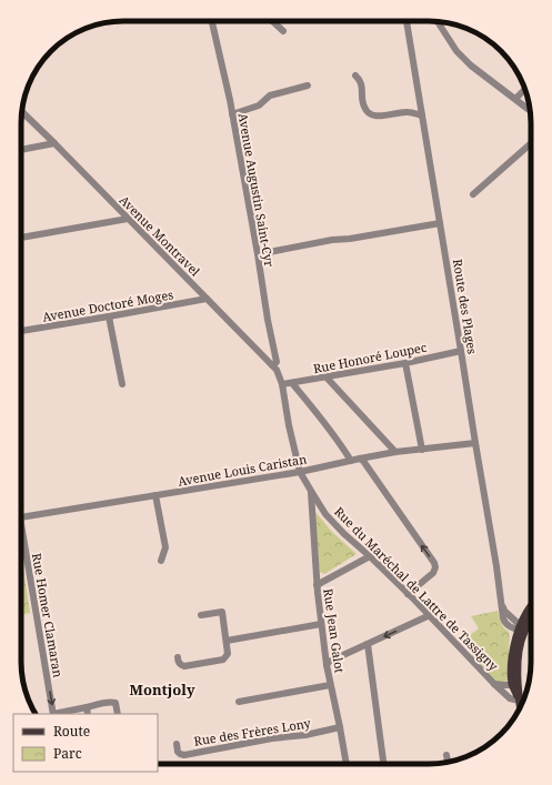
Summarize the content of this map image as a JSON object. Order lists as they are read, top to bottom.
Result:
{
  "streets": {
    "street": [
      "Avenue Augustin Saint-Cyr",
      "Avenue Montravel",
      "Avenue Doctoré Moges",
      "Route des Plages",
      "Rue Honoré Loupec",
      "Avenue Louis Caristan",
      "Rue du Maréchal de Lattre de Tassigny",
      "Rue Homer Clamaran",
      "Rue Jean Galot",
      "Rue des Frères Lony"
    ]
  },
  "crossings": [
    ["Avenue Augustin Saint-Cyr", "Avenue Montravel"],
    ["Avenue Montravel", "Avenue Doctoré Moges"],
    ["Avenue Montravel", "Rue Honoré Loupec"],
    ["Avenue Montravel", "Rue du Maréchal de Lattre de Tassigny"],
    ["Route des Plages", "Rue Honoré Loupec"],
    ["Route des Plages", "Avenue Louis Caristan"],
    ["Rue Honoré Loupec", "Rue du Maréchal de Lattre de Tassigny"],
    ["Avenue Louis Caristan", "Rue du Maréchal de Lattre de Tassigny"],
    ["Rue du Maréchal de Lattre de Tassigny", "Rue Jean Galot"],
    ["Rue Jean Galot", "Rue des Frères Lony"]
  ],
  "one_way": ["Rue Homer Clamaran"],
  "districts": ["Montjoly"],
  "legend": ["Route", "Parc"]
}
